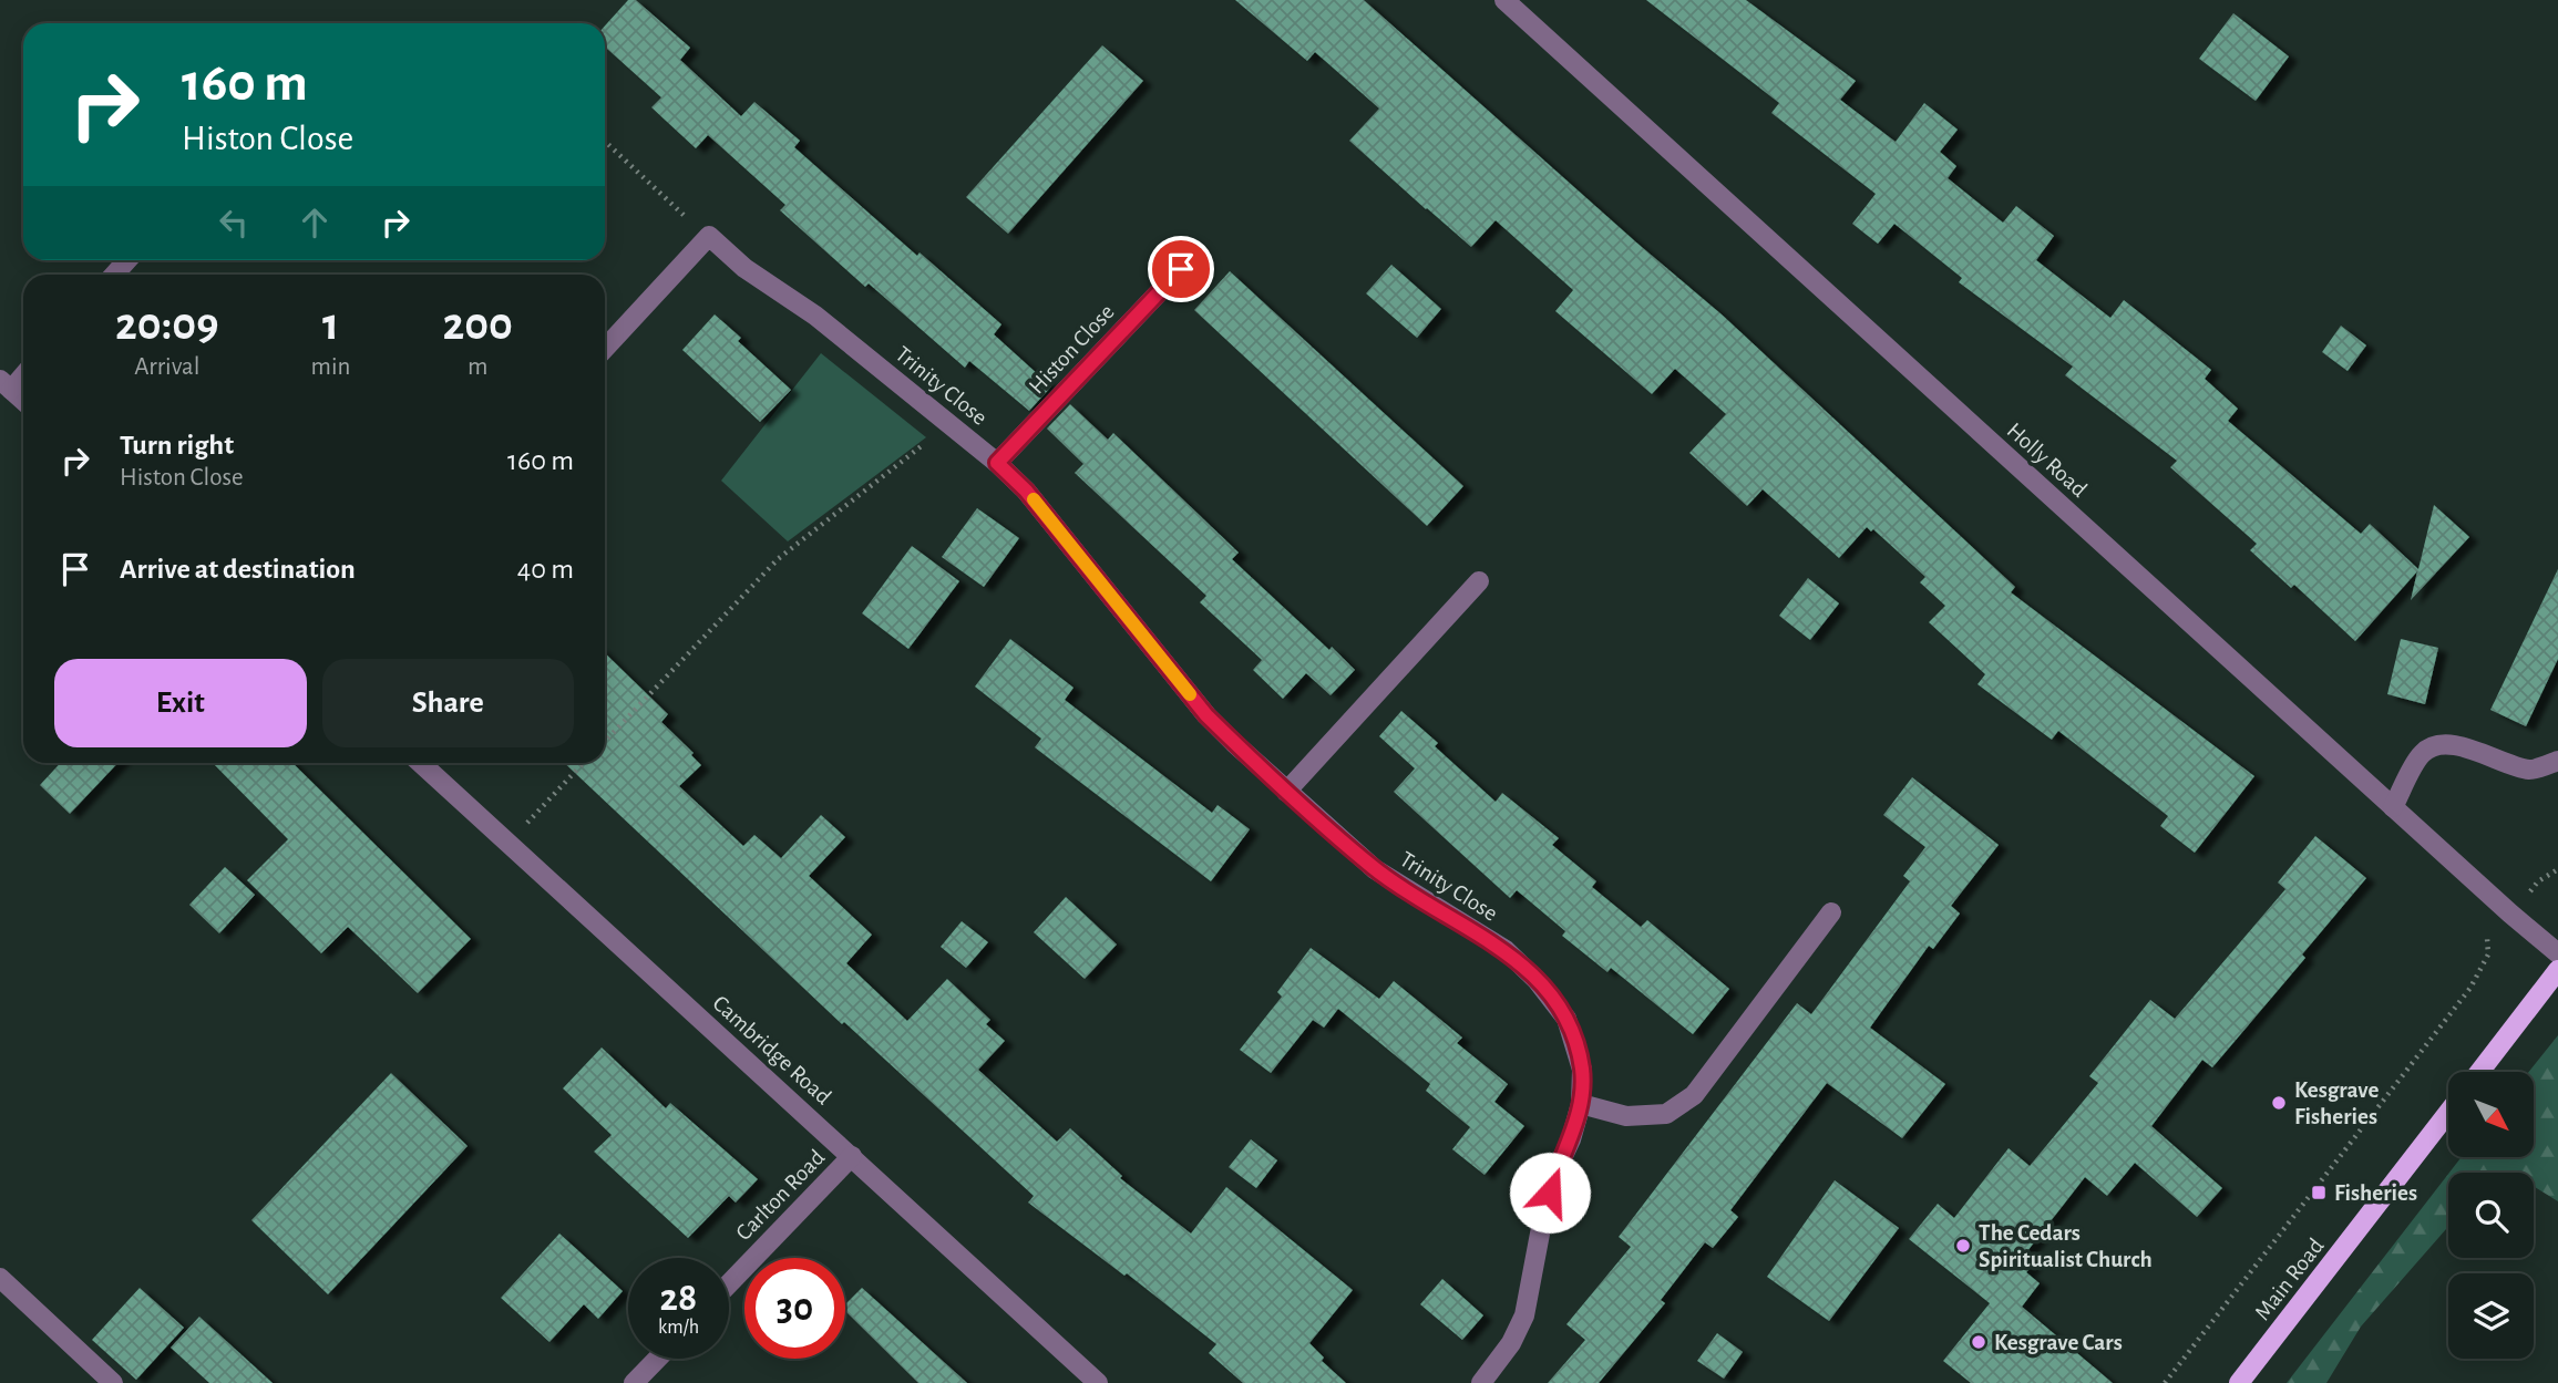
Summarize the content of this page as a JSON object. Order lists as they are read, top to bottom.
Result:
{
  "streets": {
    "main road": ["Main Road"],
    "street": [
      "Histon Close",
      "Trinity Close",
      "Holly Road",
      "Cambridge Road",
      "Carlton Road"
    ]
  },
  "crossings": [
    ["Histon Close", "Trinity Close"],
    ["Cambridge Road", "Carlton Road"]
  ],
  "places": {
    "other": ["Kesgrave Fisheries", "The Cedars Spiritualist Church", "Kesgrave Cars"],
    "transit": ["Fisheries"]
  },
  "north": "bottom right",
  "page": {
    "turn": ["160 m", "Histon Close"],
    "eta": [
      "20:09",
      "Arrival",
      "1",
      "min",
      "200",
      "m"
    ],
    "list": [
      {
        "name": "Turn right",
        "note": "Histon Close",
        "value": "160 m"
      },
      {
        "name": "Arrive at destination",
        "value": "40 m"
      }
    ],
    "buttons": ["Exit", "Share"],
    "speed": "28 km/h",
    "limit": "30"
  }
}
